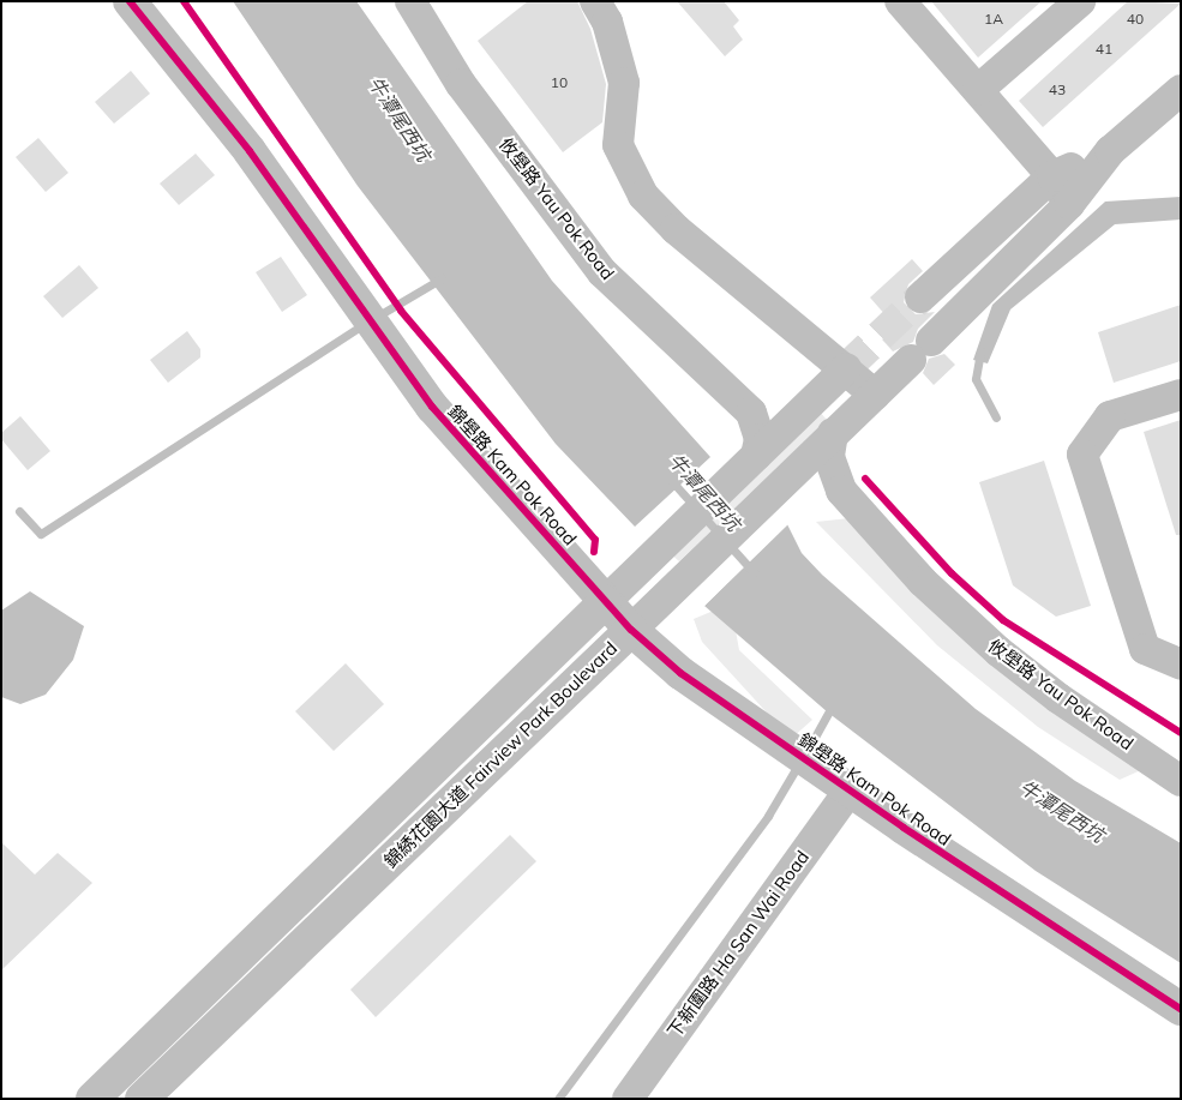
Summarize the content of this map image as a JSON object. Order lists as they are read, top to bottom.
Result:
{
  "streets": {
    "street": [
      "攸壆路 Yau Pok Road",
      "錦壆路 Kam Pok Road",
      "錦綉花園大道 Fairview Park Boulevard",
      "下新圍路 Ha San Wai Road"
    ]
  },
  "crossings": [
    ["攸壆路 Yau Pok Road", "錦綉花園大道 Fairview Park Boulevard"],
    ["錦壆路 Kam Pok Road", "錦綉花園大道 Fairview Park Boulevard"],
    ["錦壆路 Kam Pok Road", "下新圍路 Ha San Wai Road"]
  ],
  "water": ["牛潭尾西坑"],
  "house_numbers": [
    "1A",
    "40",
    "41",
    "10",
    "43"
  ]
}
